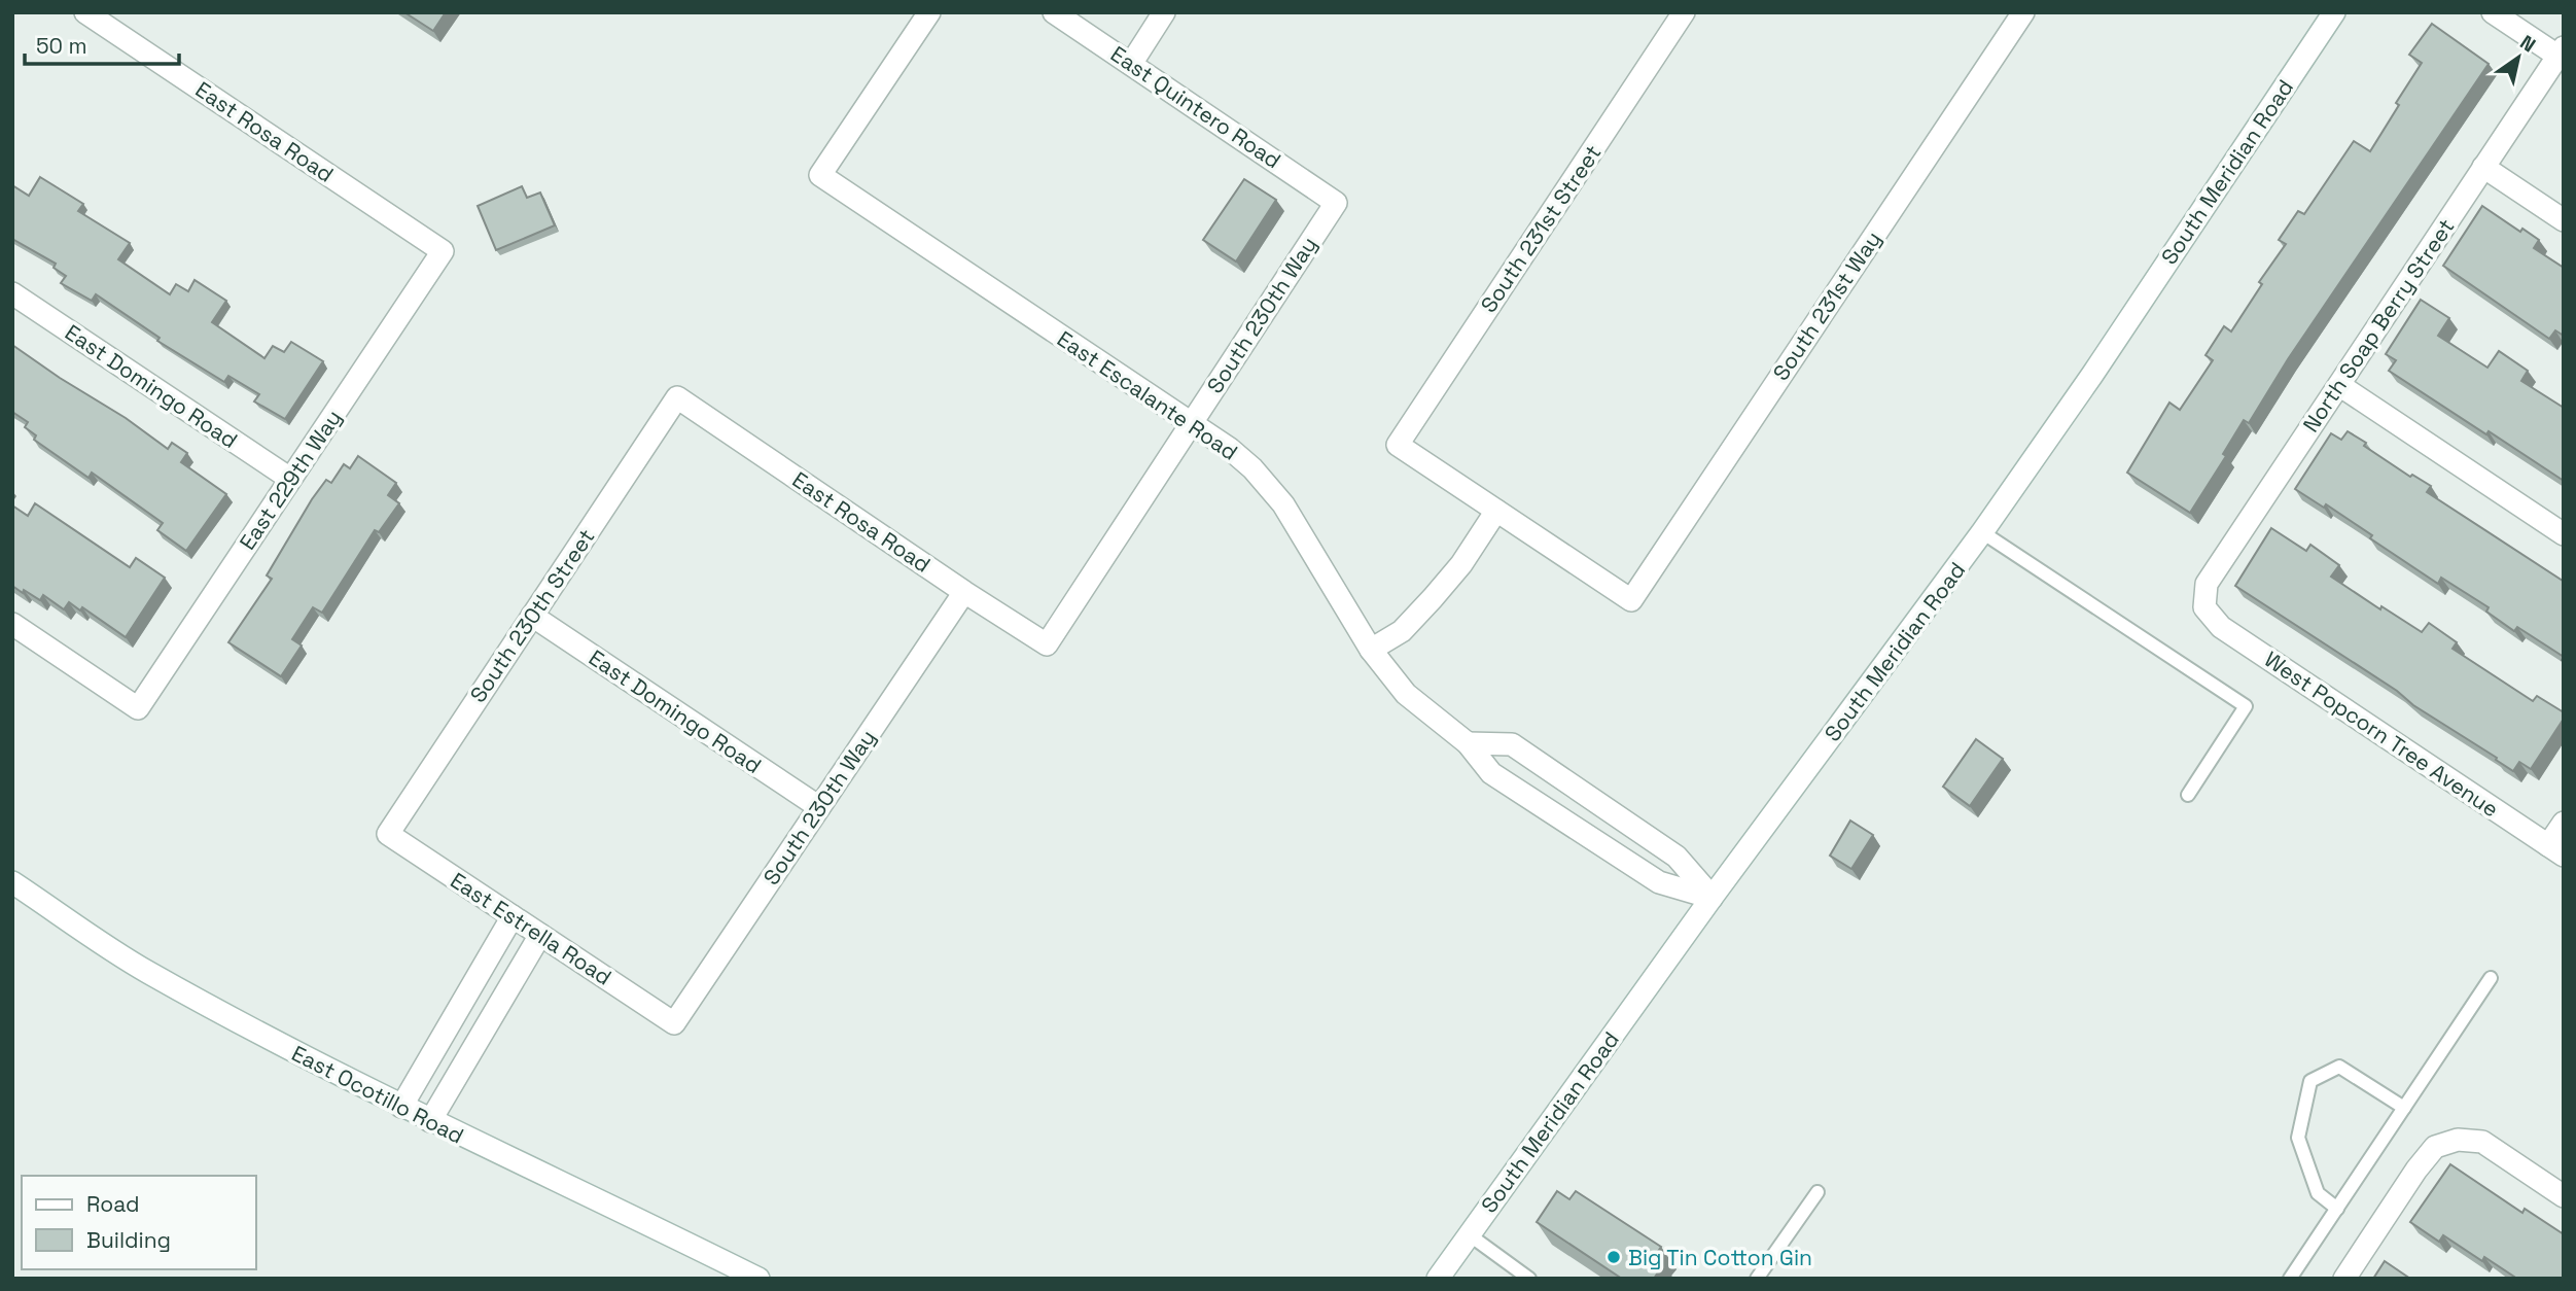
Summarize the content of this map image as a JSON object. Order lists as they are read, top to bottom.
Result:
{
  "streets": {
    "street": [
      "East Quintero Road",
      "East Rosa Road",
      "South Meridian Road",
      "South 231st Street",
      "South 231st Way",
      "South 230th Way",
      "North Soap Berry Street",
      "East Domingo Road",
      "East Escalante Road",
      "East 229th Way",
      "South 230th Street",
      "West Popcorn Tree Avenue",
      "East Estrella Road",
      "East Ocotillo Road"
    ]
  },
  "crossings": [
    ["East Quintero Road", "South 230th Way"],
    ["East Rosa Road", "South 230th Way"],
    ["East Rosa Road", "East 229th Way"],
    ["East Rosa Road", "South 230th Street"],
    ["South Meridian Road", "East Escalante Road"],
    ["South 231st Street", "South 231st Way"],
    ["South 230th Way", "East Domingo Road"],
    ["South 230th Way", "East Escalante Road"],
    ["South 230th Way", "East Estrella Road"],
    ["North Soap Berry Street", "West Popcorn Tree Avenue"],
    ["East Domingo Road", "East 229th Way"],
    ["East Domingo Road", "South 230th Street"],
    ["South 230th Street", "East Estrella Road"]
  ],
  "places": ["Big Tin Cotton Gin"],
  "legend": ["Road", "Building"],
  "scale_bar": "50 m",
  "north": "top right"
}
